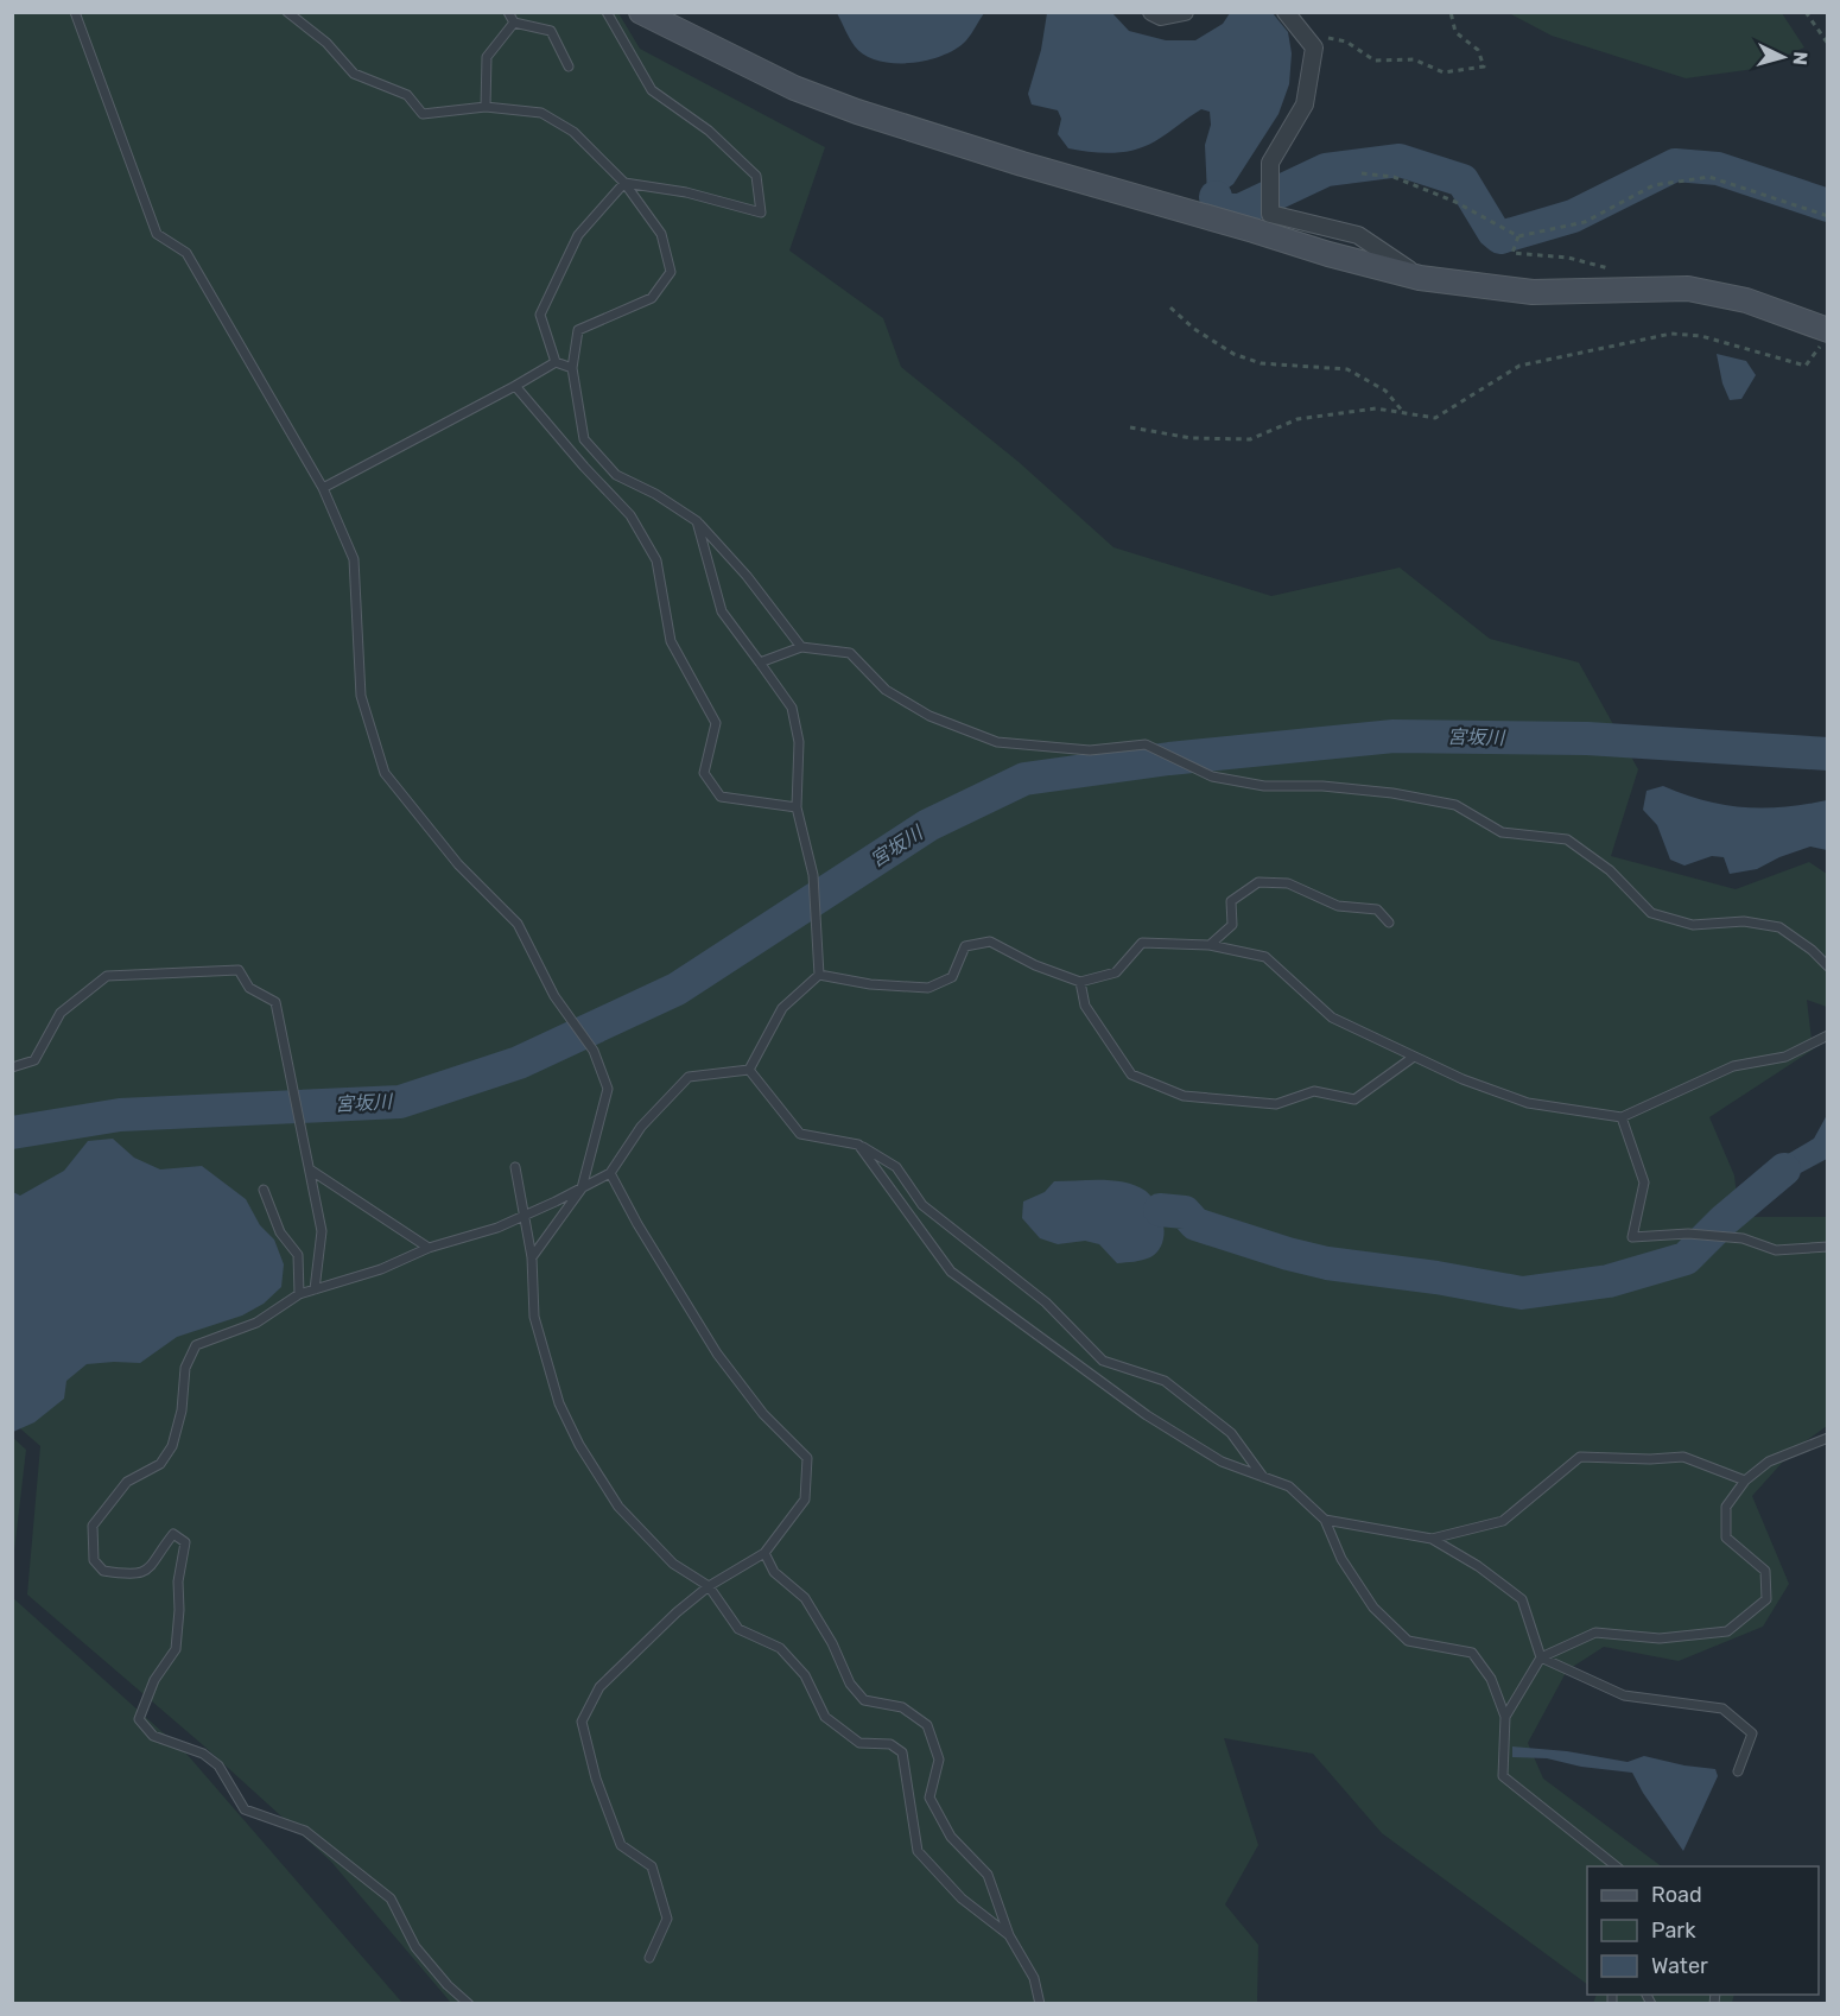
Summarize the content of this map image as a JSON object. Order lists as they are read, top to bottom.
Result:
{
  "water": ["宮坂川"],
  "legend": ["Road", "Park", "Water"],
  "north": "right"
}
